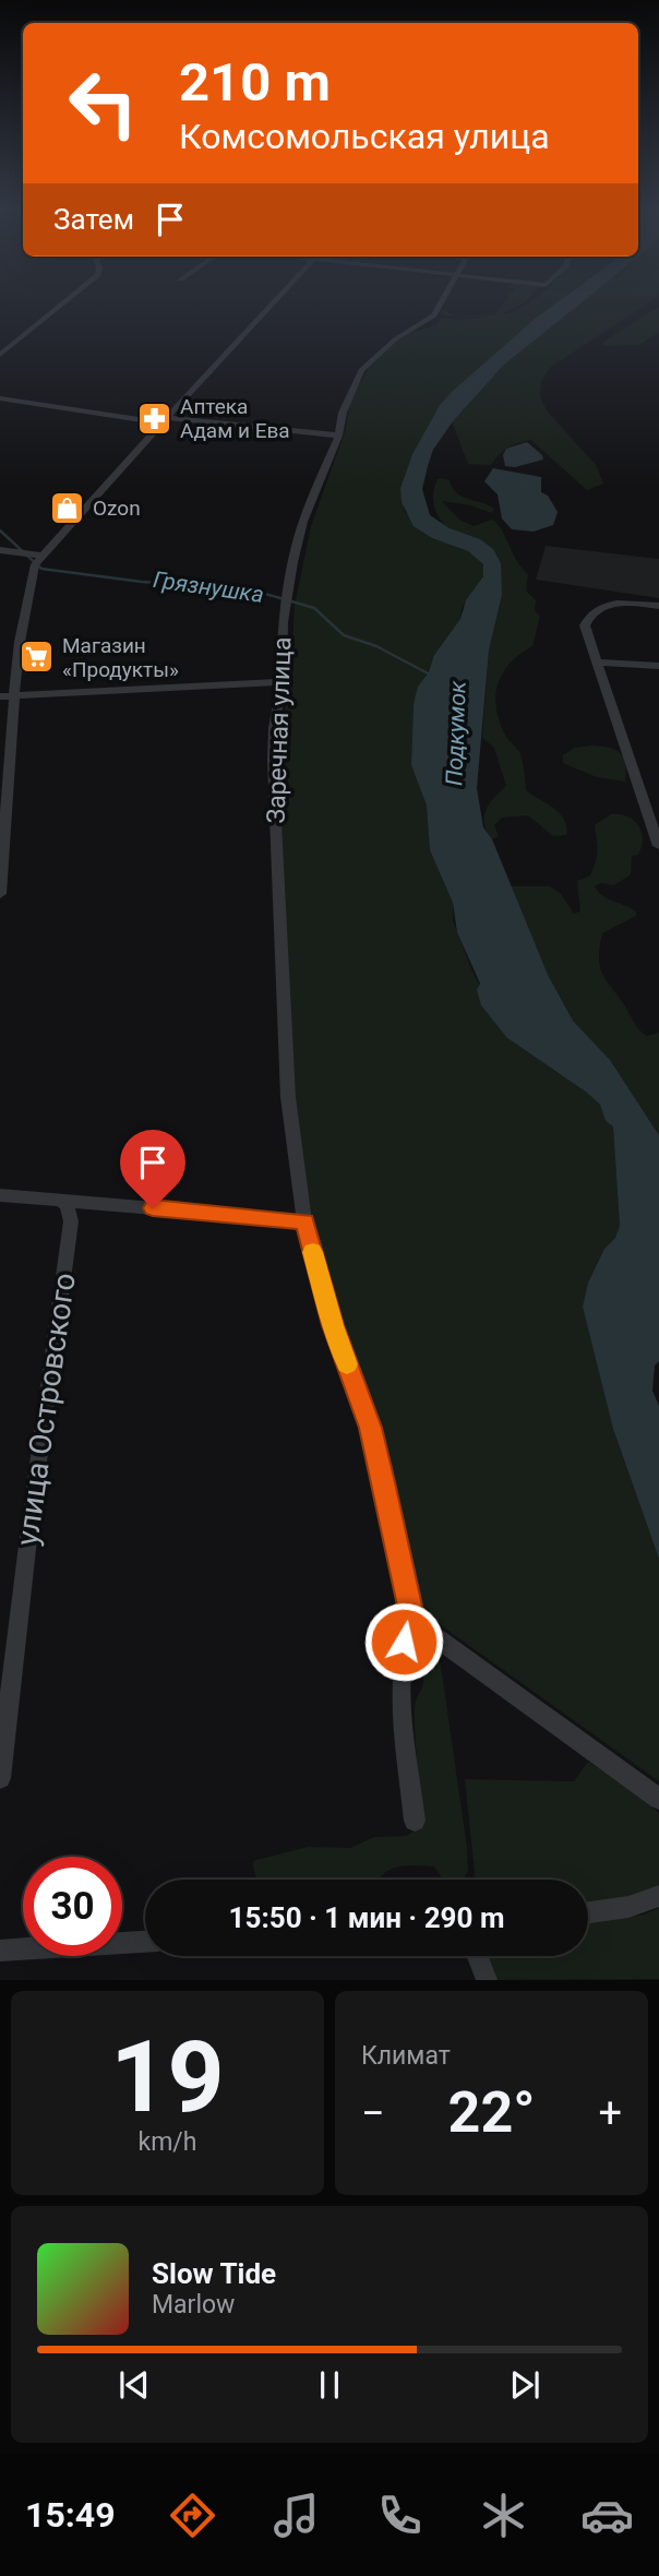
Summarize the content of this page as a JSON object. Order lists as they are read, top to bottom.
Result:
{
  "streets": {
    "street": ["Заречная улица", "улица Островского"]
  },
  "water": ["Грязнушка", "Подкумок"],
  "places": {
    "pharmacy": ["Аптека Адам и Ева"],
    "shop": ["Ozon"],
    "supermarket": ["Магазин «Продукты»"]
  },
  "page": {
    "turn": ["210 m", "Комсомольская улица"],
    "then": "Затем",
    "limit": "30",
    "trip": "15:50 · 1 мин · 290 m",
    "tile": [
      ["19", "km/h"],
      "Климат"
    ],
    "heat": ["−", "22°", "+"],
    "song": ["Slow Tide", "Marlow"],
    "tabs": "15:49"
  }
}
